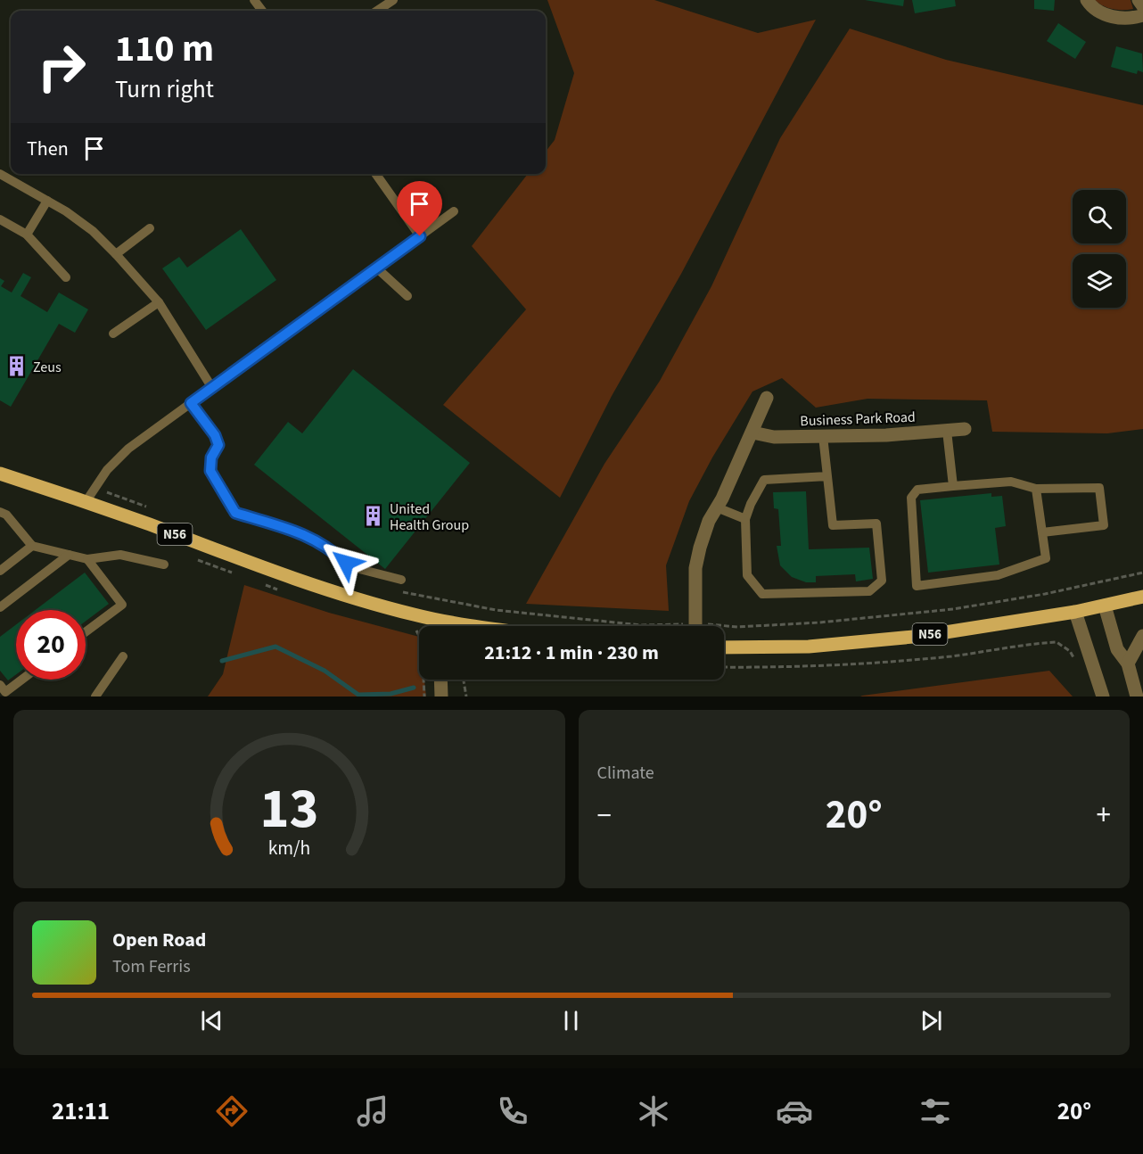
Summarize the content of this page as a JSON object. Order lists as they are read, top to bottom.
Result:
{
  "streets": {
    "main road": ["N56"],
    "street": ["Business Park Road"]
  },
  "places": {
    "building": ["Zeus", "United Health Group"]
  },
  "page": {
    "turn": ["110 m", "Turn right"],
    "then": "Then",
    "limit": "20",
    "trip": "21:12 · 1 min · 230 m",
    "tile": "Climate",
    "heat": ["−", "20°", "+"],
    "song": ["Open Road", "Tom Ferris"],
    "tabs": ["21:11", "20°"],
    "gauge": ["13", "km/h"]
  }
}
